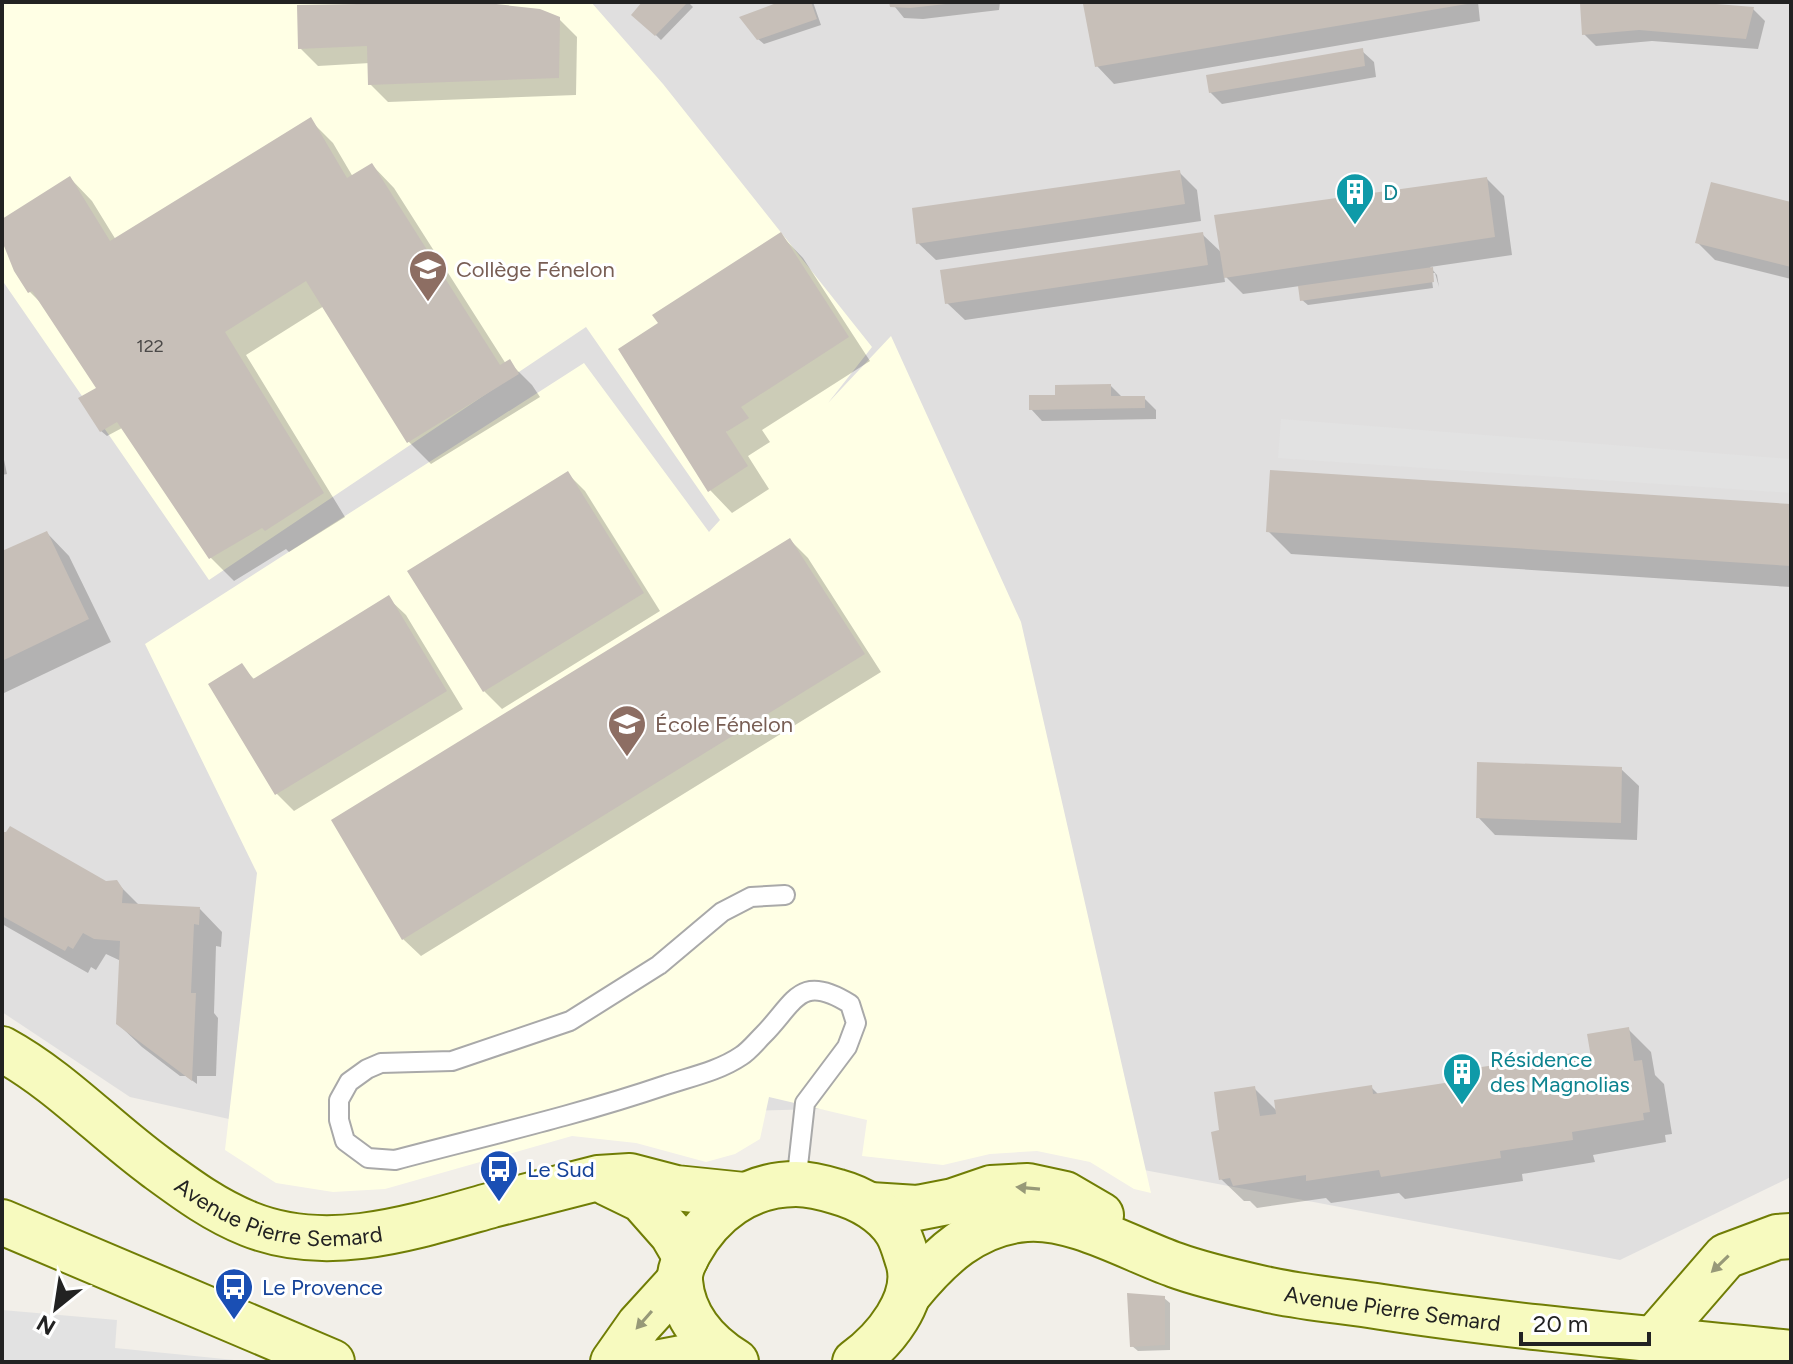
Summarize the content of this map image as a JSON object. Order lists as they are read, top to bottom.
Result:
{
  "streets": {
    "main road": ["Avenue Pierre Semard"]
  },
  "places": {
    "building": ["D", "Résidence des Magnolias"],
    "school or university": ["Collège Fénelon", "École Fénelon"],
    "bus stop": ["Le Sud", "Le Provence"]
  },
  "house_numbers": ["122"],
  "scale_bar": "20 m",
  "north": "bottom left"
}
